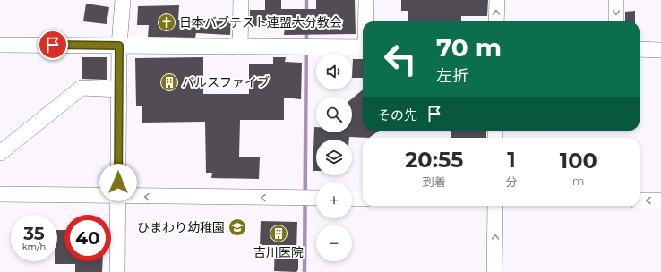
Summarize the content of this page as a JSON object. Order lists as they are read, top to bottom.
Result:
{
  "places": {
    "church": ["日本バブテスト連盟大分教会"],
    "building": ["パルスファイブ", "吉川医院"],
    "school or university": ["ひまわり幼稚園"]
  },
  "page": {
    "turn": ["70 m", "左折"],
    "map_buttons": ["+", "−"],
    "then": "その先",
    "eta": [
      "20:55",
      "到着",
      "1",
      "分",
      "100",
      "m"
    ],
    "speed": "35 km/h",
    "limit": "40"
  }
}
